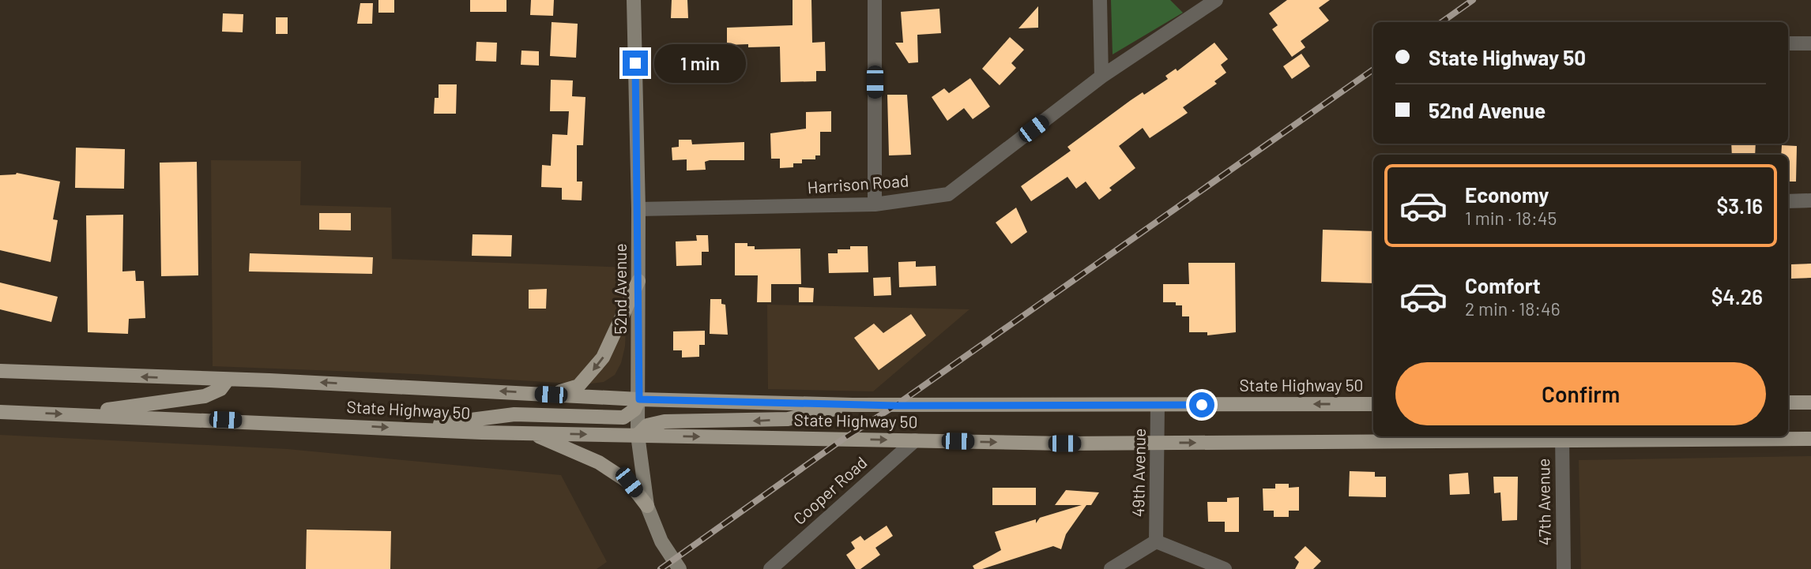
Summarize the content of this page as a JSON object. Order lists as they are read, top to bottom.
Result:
{
  "streets": {
    "main road": ["State Highway 50"],
    "street": [
      "Harrison Road",
      "52nd Avenue",
      "49th Avenue",
      "Cooper Road",
      "47th Avenue"
    ]
  },
  "crossings": [
    ["Harrison Road", "52nd Avenue"],
    ["52nd Avenue", "State Highway 50"],
    ["State Highway 50", "49th Avenue"],
    ["State Highway 50", "Cooper Road"],
    ["State Highway 50", "47th Avenue"]
  ],
  "page": {
    "banner": ["State Highway 50", "52nd Avenue"],
    "bubble": "1 min",
    "list": [
      {
        "name": "Economy",
        "note": "1 min · 18:45",
        "value": "$3.16"
      },
      {
        "name": "Comfort",
        "note": "2 min · 18:46",
        "value": "$4.26"
      }
    ],
    "buttons": "Confirm"
  }
}
